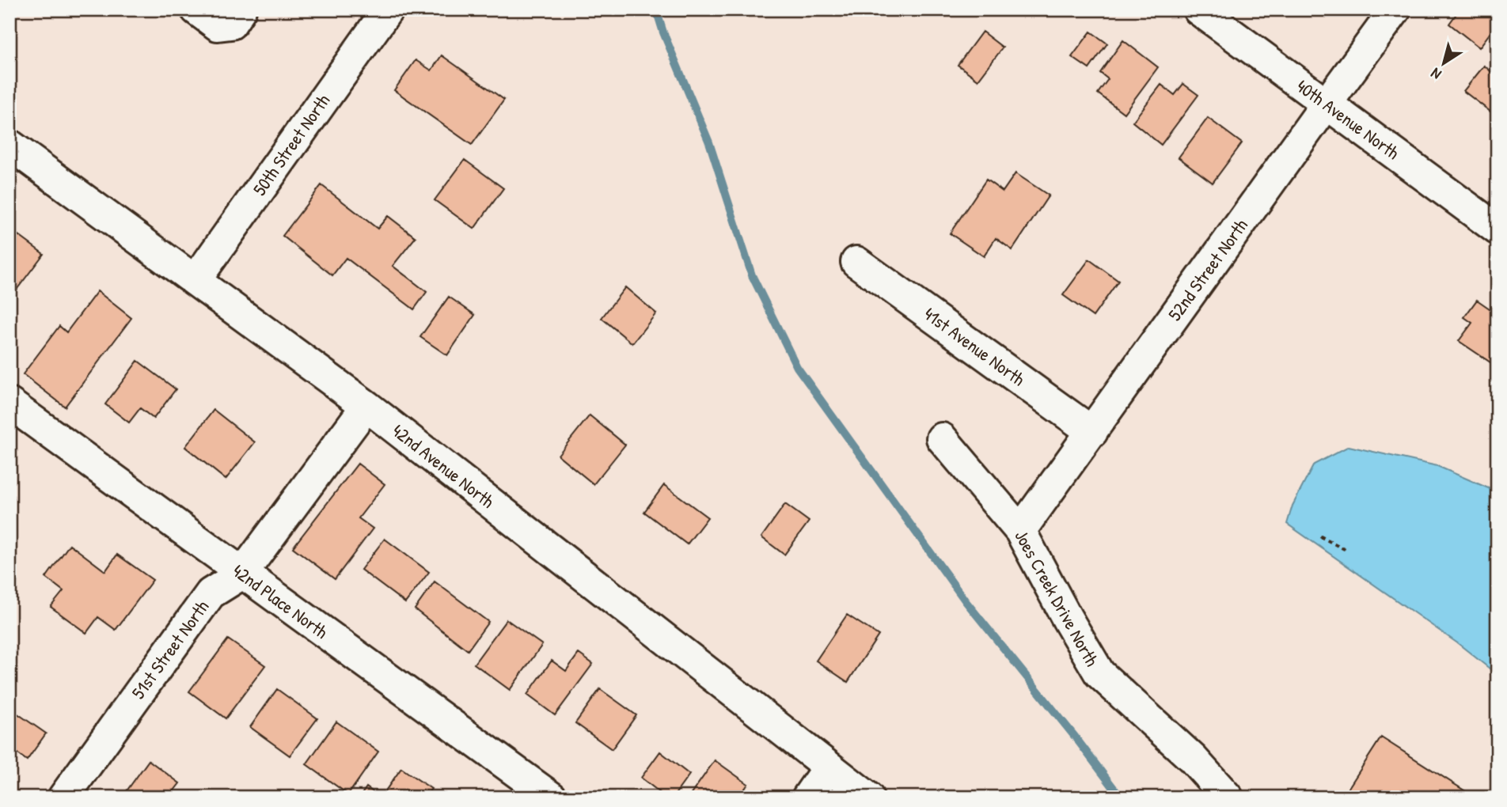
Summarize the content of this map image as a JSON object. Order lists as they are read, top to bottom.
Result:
{
  "streets": {
    "street": [
      "40th Avenue North",
      "50th Street North",
      "52nd Street North",
      "41st Avenue North",
      "42nd Avenue North",
      "Joes Creek Drive North",
      "42nd Place North",
      "51st Street North"
    ]
  },
  "crossings": [
    ["40th Avenue North", "52nd Street North"],
    ["50th Street North", "42nd Avenue North"],
    ["52nd Street North", "41st Avenue North"],
    ["52nd Street North", "Joes Creek Drive North"],
    ["42nd Avenue North", "51st Street North"],
    ["42nd Place North", "51st Street North"]
  ],
  "north": "bottom left"
}
